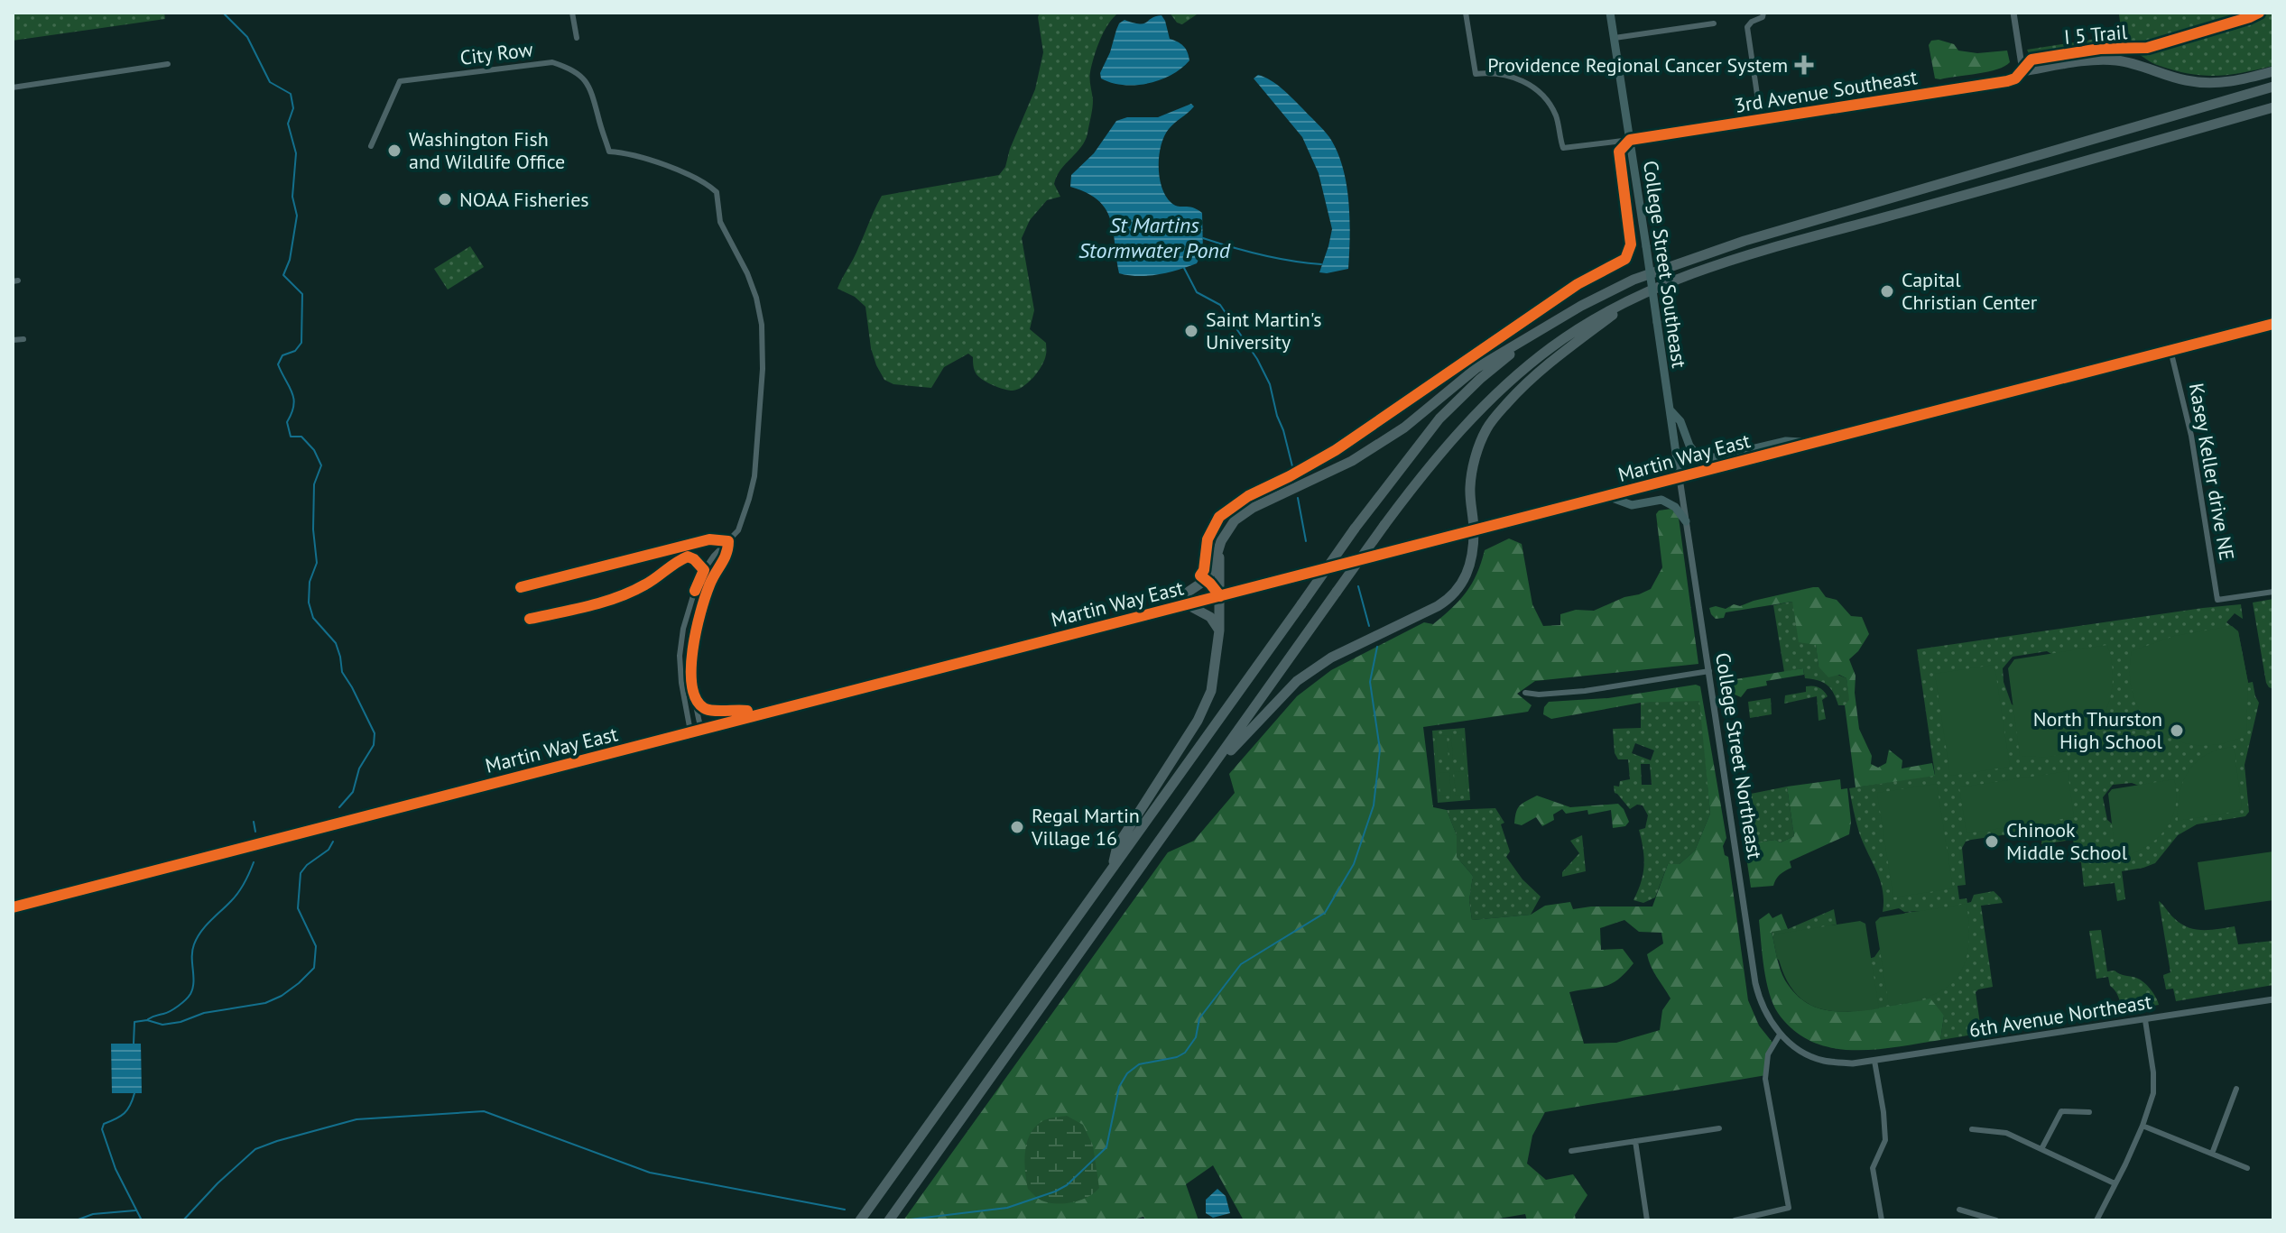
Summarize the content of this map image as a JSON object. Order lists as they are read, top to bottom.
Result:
{
  "streets": {
    "main road": ["College Street Southeast", "Martin Way East"],
    "street": [
      "City Row",
      "3rd Avenue Southeast",
      "Kasey Keller drive NE",
      "College Street Northeast",
      "6th Avenue Northeast"
    ],
    "cycle path": ["I 5 Trail"]
  },
  "crossings": [
    ["3rd Avenue Southeast", "College Street Southeast"],
    ["College Street Southeast", "Martin Way East"],
    ["College Street Southeast", "College Street Northeast"],
    ["Martin Way East", "Kasey Keller drive NE"],
    ["Martin Way East", "College Street Northeast"],
    ["College Street Northeast", "6th Avenue Northeast"]
  ],
  "water": ["St Martins Stormwater Pond"],
  "places": {
    "health": ["Providence Regional Cancer System"],
    "other": [
      "Washington Fish and Wildlife Office",
      "NOAA Fisheries",
      "Capital Christian Center",
      "Saint Martin's University",
      "North Thurston High School",
      "Regal Martin Village 16",
      "Chinook Middle School"
    ]
  }
}
